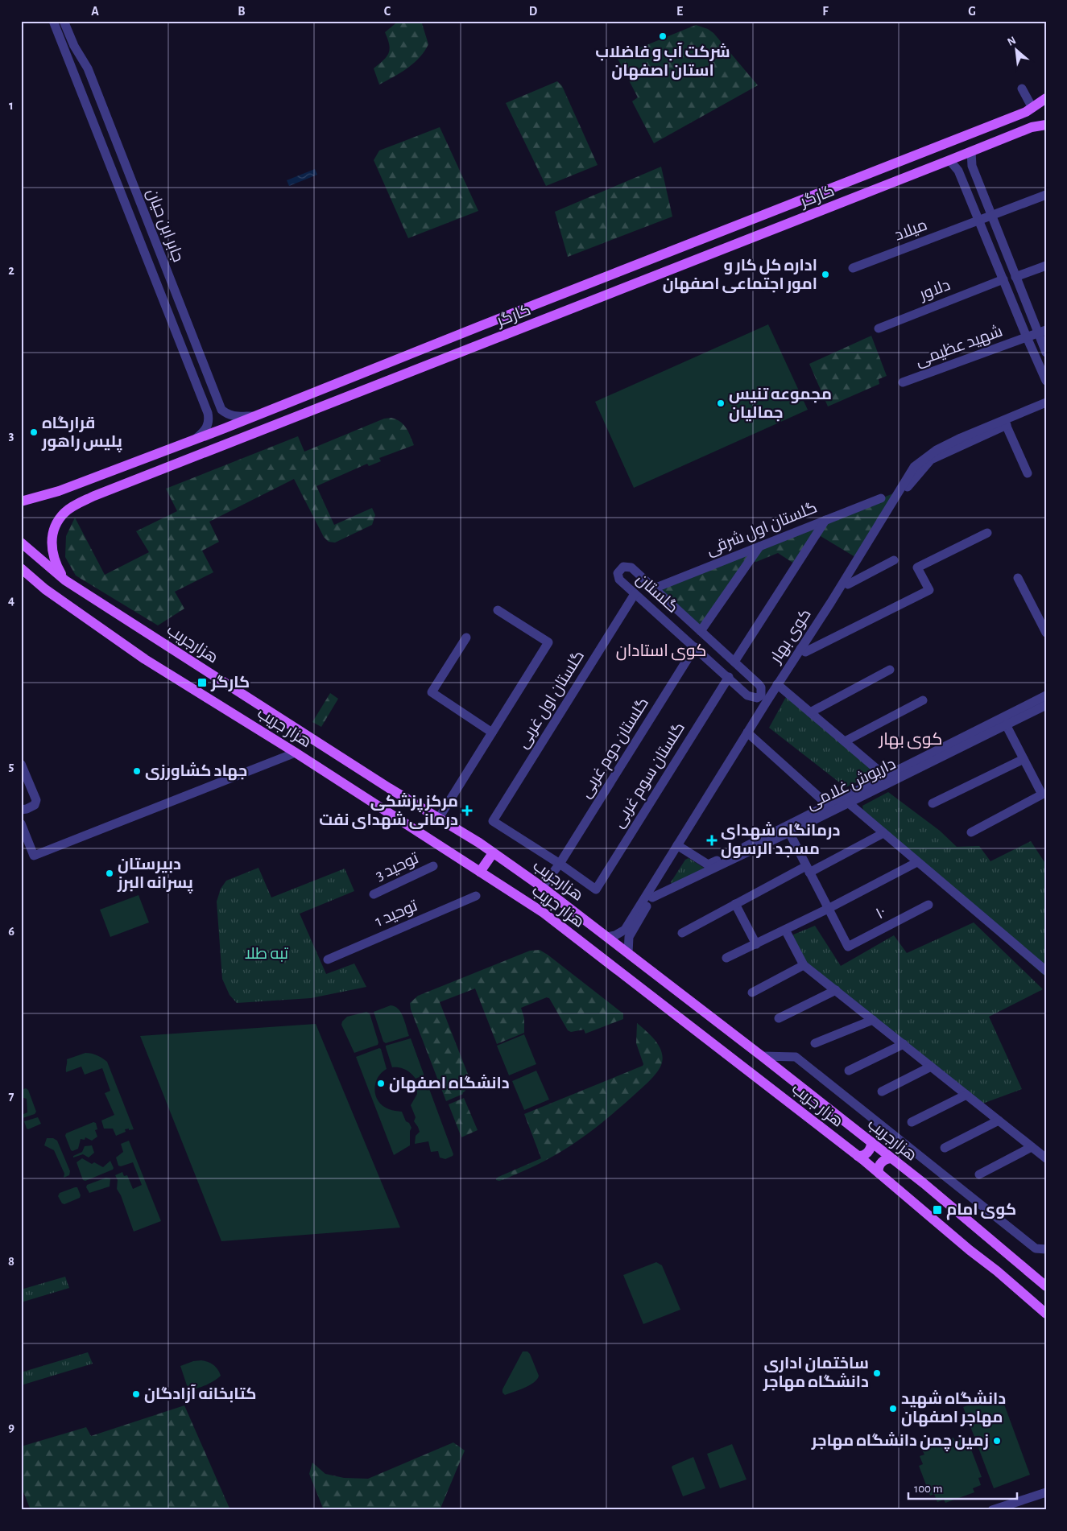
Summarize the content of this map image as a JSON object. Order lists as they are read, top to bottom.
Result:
{
  "streets": {
    "main road": ["کارگر", "هزارجریب", "هزار جریب"],
    "street": [
      "جابر ابن حیان",
      "میلاد",
      "دلاور",
      "شهید عظیمی",
      "گلستان اول شرقی",
      "گلستان",
      "کوی بهار",
      "گلستان اول غربی",
      "گلستان دوم غربی",
      "گلستان سوم غربی",
      "داریوش غلامی",
      "توحید 3",
      "۱۰",
      "توحید 1"
    ]
  },
  "crossings": [
    ["کارگر", "جابر ابن حیان"],
    ["کارگر", "هزارجریب"],
    ["گلستان اول شرقی", "گلستان"],
    ["گلستان", "گلستان اول غربی"],
    ["گلستان", "گلستان دوم غربی"],
    ["گلستان", "گلستان سوم غربی"],
    ["کوی بهار", "هزارجریب"],
    ["کوی بهار", "داریوش غلامی"],
    ["گلستان اول غربی", "گلستان دوم غربی"],
    ["گلستان اول غربی", "گلستان سوم غربی"],
    ["گلستان دوم غربی", "گلستان سوم غربی"]
  ],
  "districts": ["کوی استادان", "کوی بهار"],
  "parks": ["تبه طلا"],
  "places": {
    "other": [
      "شرکت آب و فاضلاب استان اصفهان",
      "اداره کل کار و امور اجتماعی اصفهان",
      "مجموعه تنیس جمالیان",
      "قرارگاه پلیس راهور",
      "جهاد کشاورزی",
      "دبیرستان پسرانه البرز",
      "دانشگاه اصفهان",
      "ساختمان اداری دانشگاه مهاجر",
      "کتابخانه آزادگان",
      "دانشگاه شهید مهاجر اصفهان",
      "زمین چمن دانشگاه مهاجر"
    ],
    "transit": ["کارگر", "کوی امام"],
    "health": ["مرکز پزشکی درمانی شهدای نفت", "درمانگاه شهدای مسجد الرسول"]
  },
  "scale_bar": "100 m",
  "north": "top left",
  "grid": {
    "columns": [
      "A",
      "B",
      "C",
      "D",
      "E",
      "F",
      "G"
    ],
    "rows": [
      "1",
      "2",
      "3",
      "4",
      "5",
      "6",
      "7",
      "8",
      "9"
    ]
  }
}
